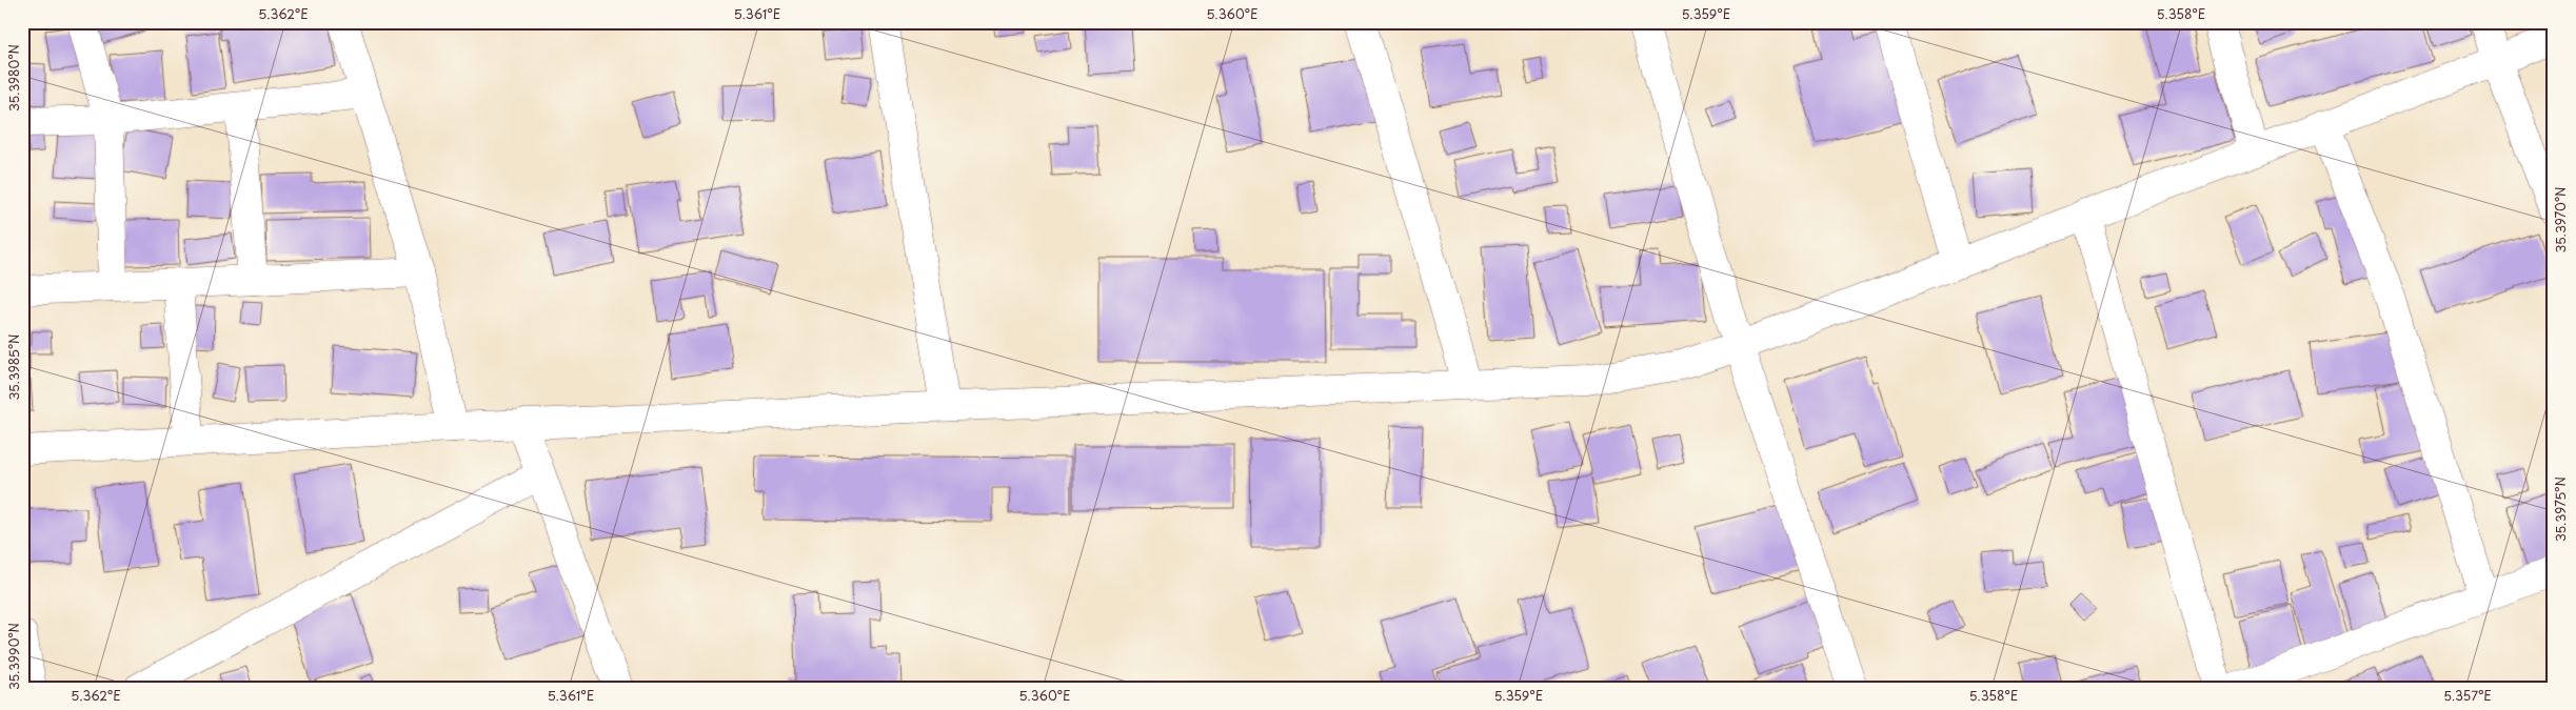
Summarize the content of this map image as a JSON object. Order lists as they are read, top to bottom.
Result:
{
  "coordinates": [
    "5.362°E",
    "5.361°E",
    "5.360°E",
    "5.359°E",
    "5.358°E",
    "35.3980°N",
    "35.3970°N",
    "35.3985°N",
    "35.3975°N",
    "35.3990°N",
    "5.357°E"
  ]
}
